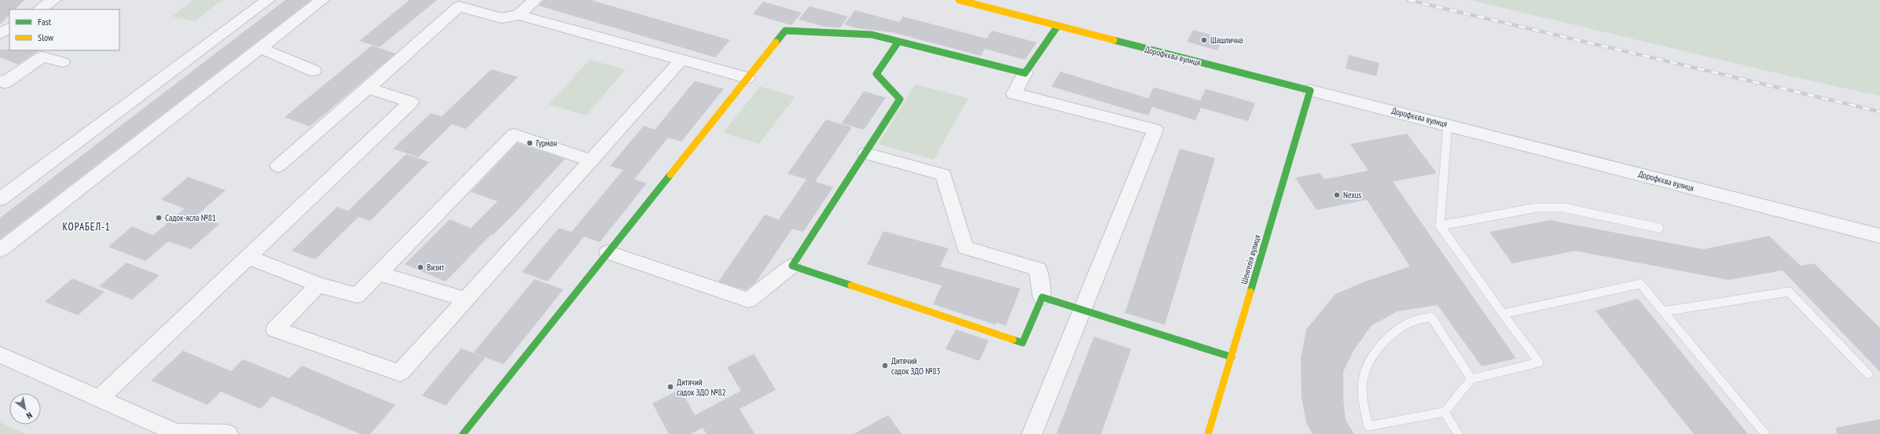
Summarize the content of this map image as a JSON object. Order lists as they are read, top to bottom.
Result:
{
  "streets": {
    "street": ["Дорофєєва вулиця", "Шенгелія вулиця"]
  },
  "crossings": [
    ["Дорофєєва вулиця", "Шенгелія вулиця"]
  ],
  "districts": ["КОРАБЕЛ-1"],
  "places": [
    "Шашлична",
    "Гурман",
    "Nexus",
    "Садок-ясла №81",
    "Визит",
    "Дитячий садок ЗДО №83",
    "Дитячий садок ЗДО №82"
  ],
  "legend": ["Fast", "Slow"],
  "north": "bottom right"
}
